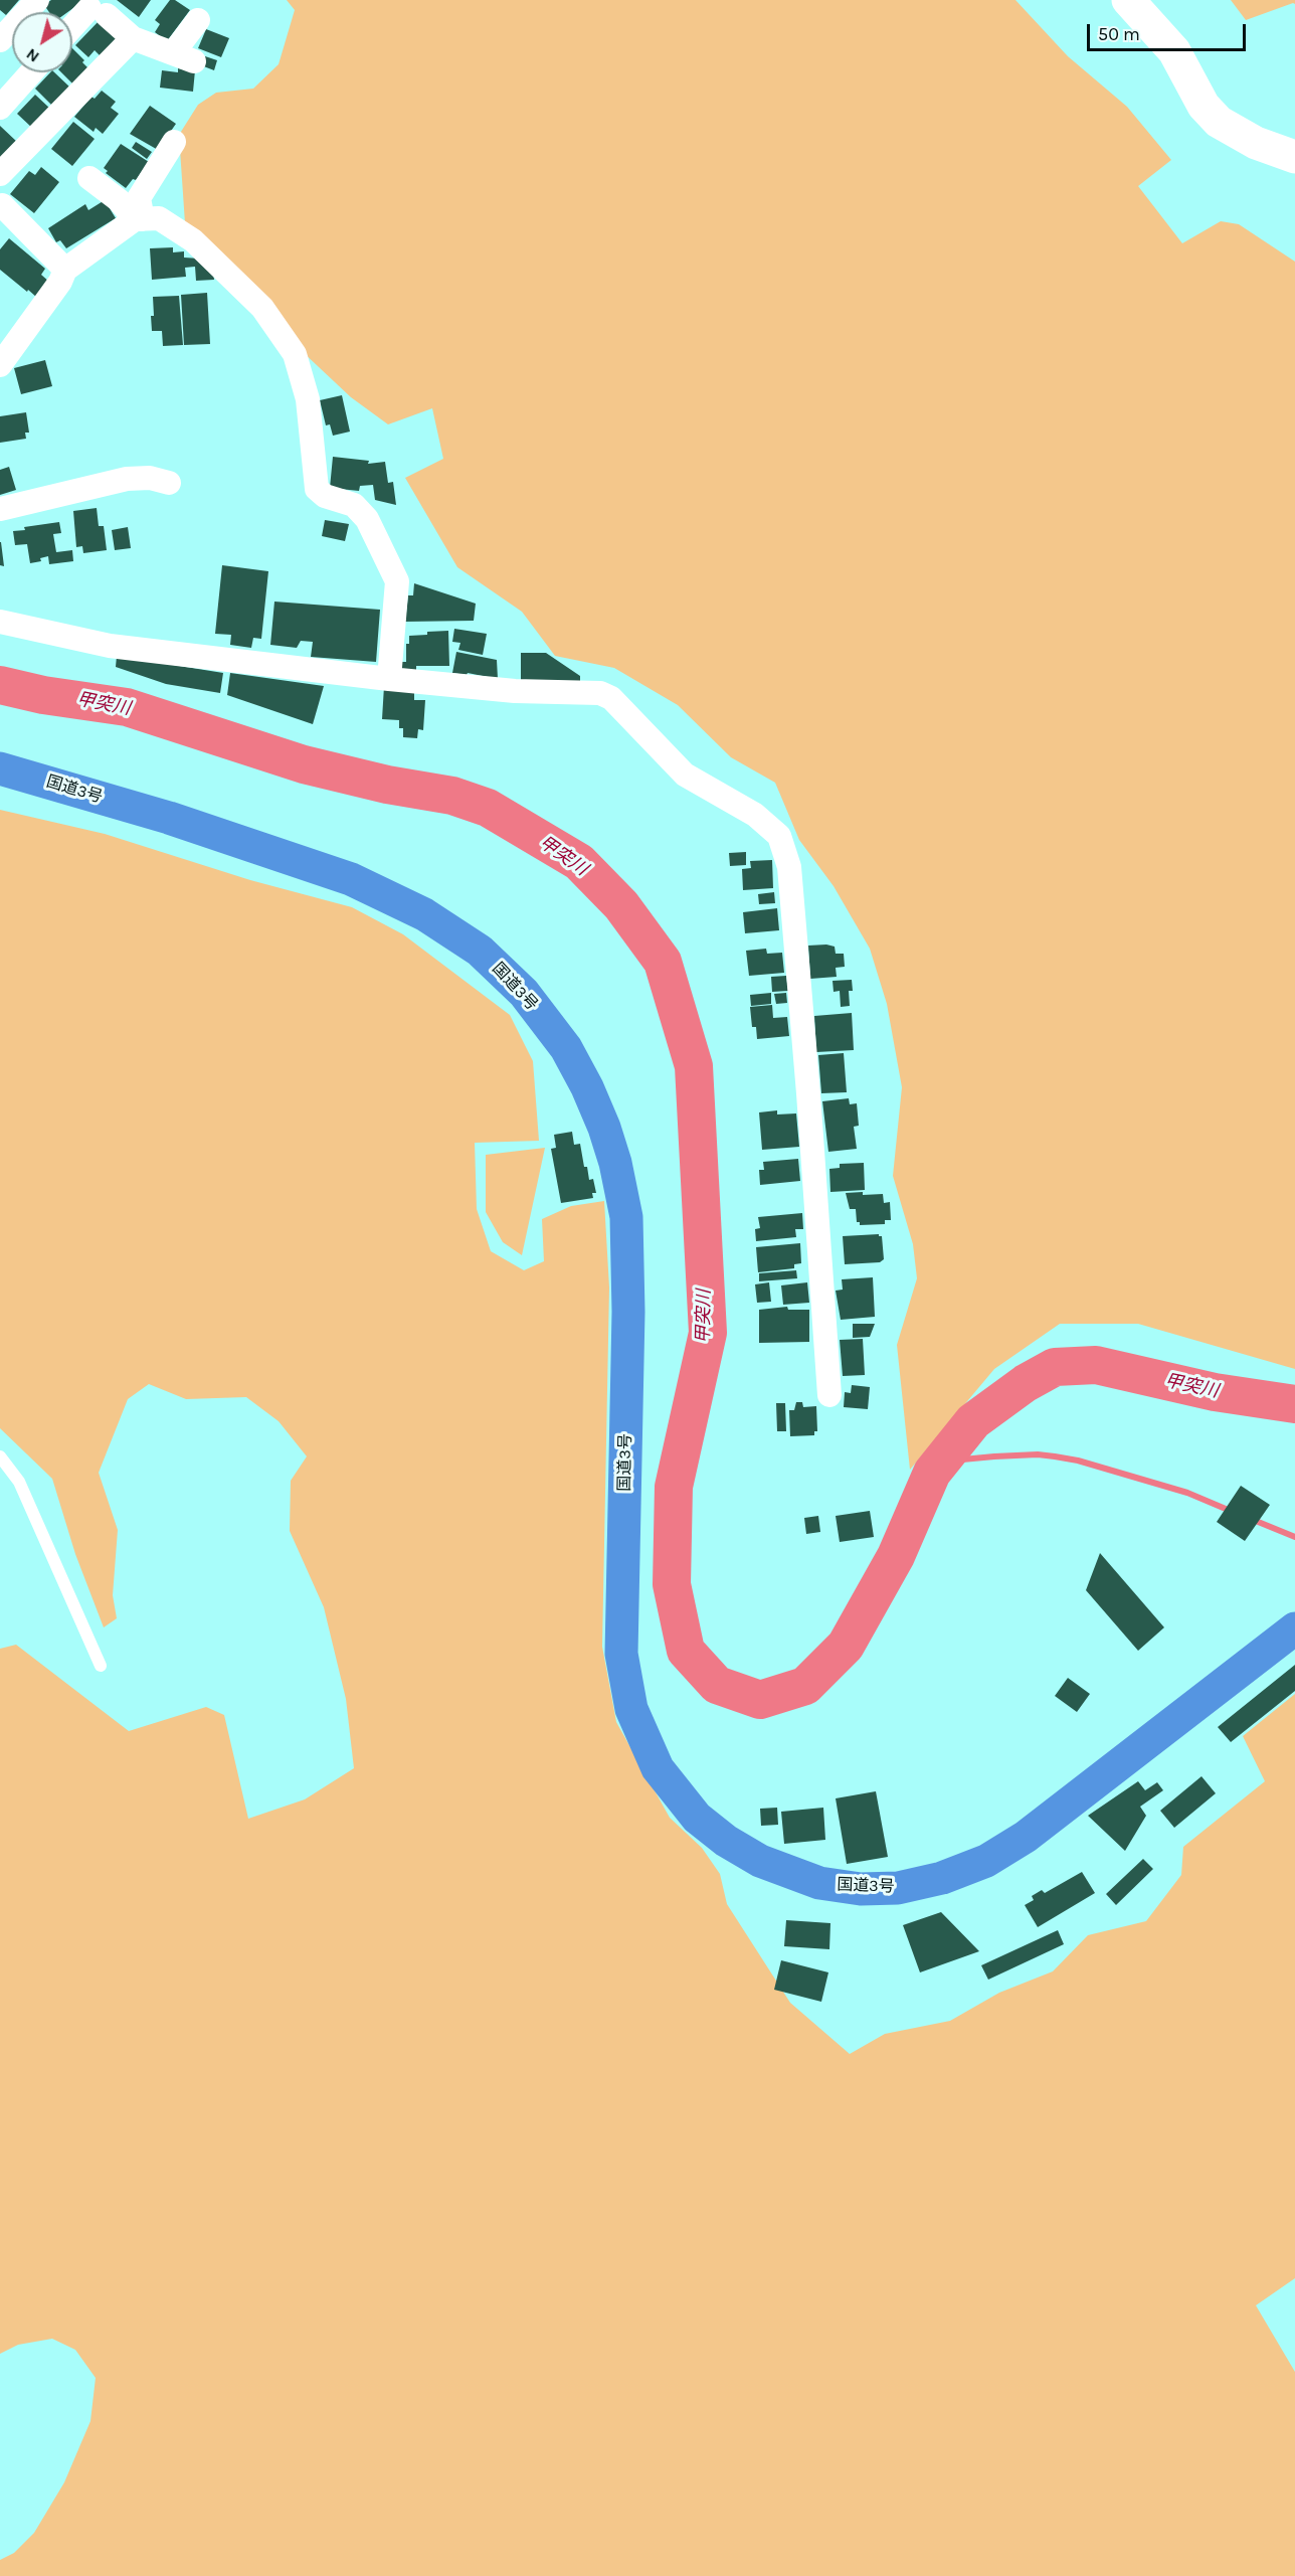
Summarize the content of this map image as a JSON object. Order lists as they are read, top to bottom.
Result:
{
  "streets": {
    "highway": ["国道3号"]
  },
  "water": ["甲突川"],
  "scale_bar": "50 m",
  "north": "bottom left"
}
